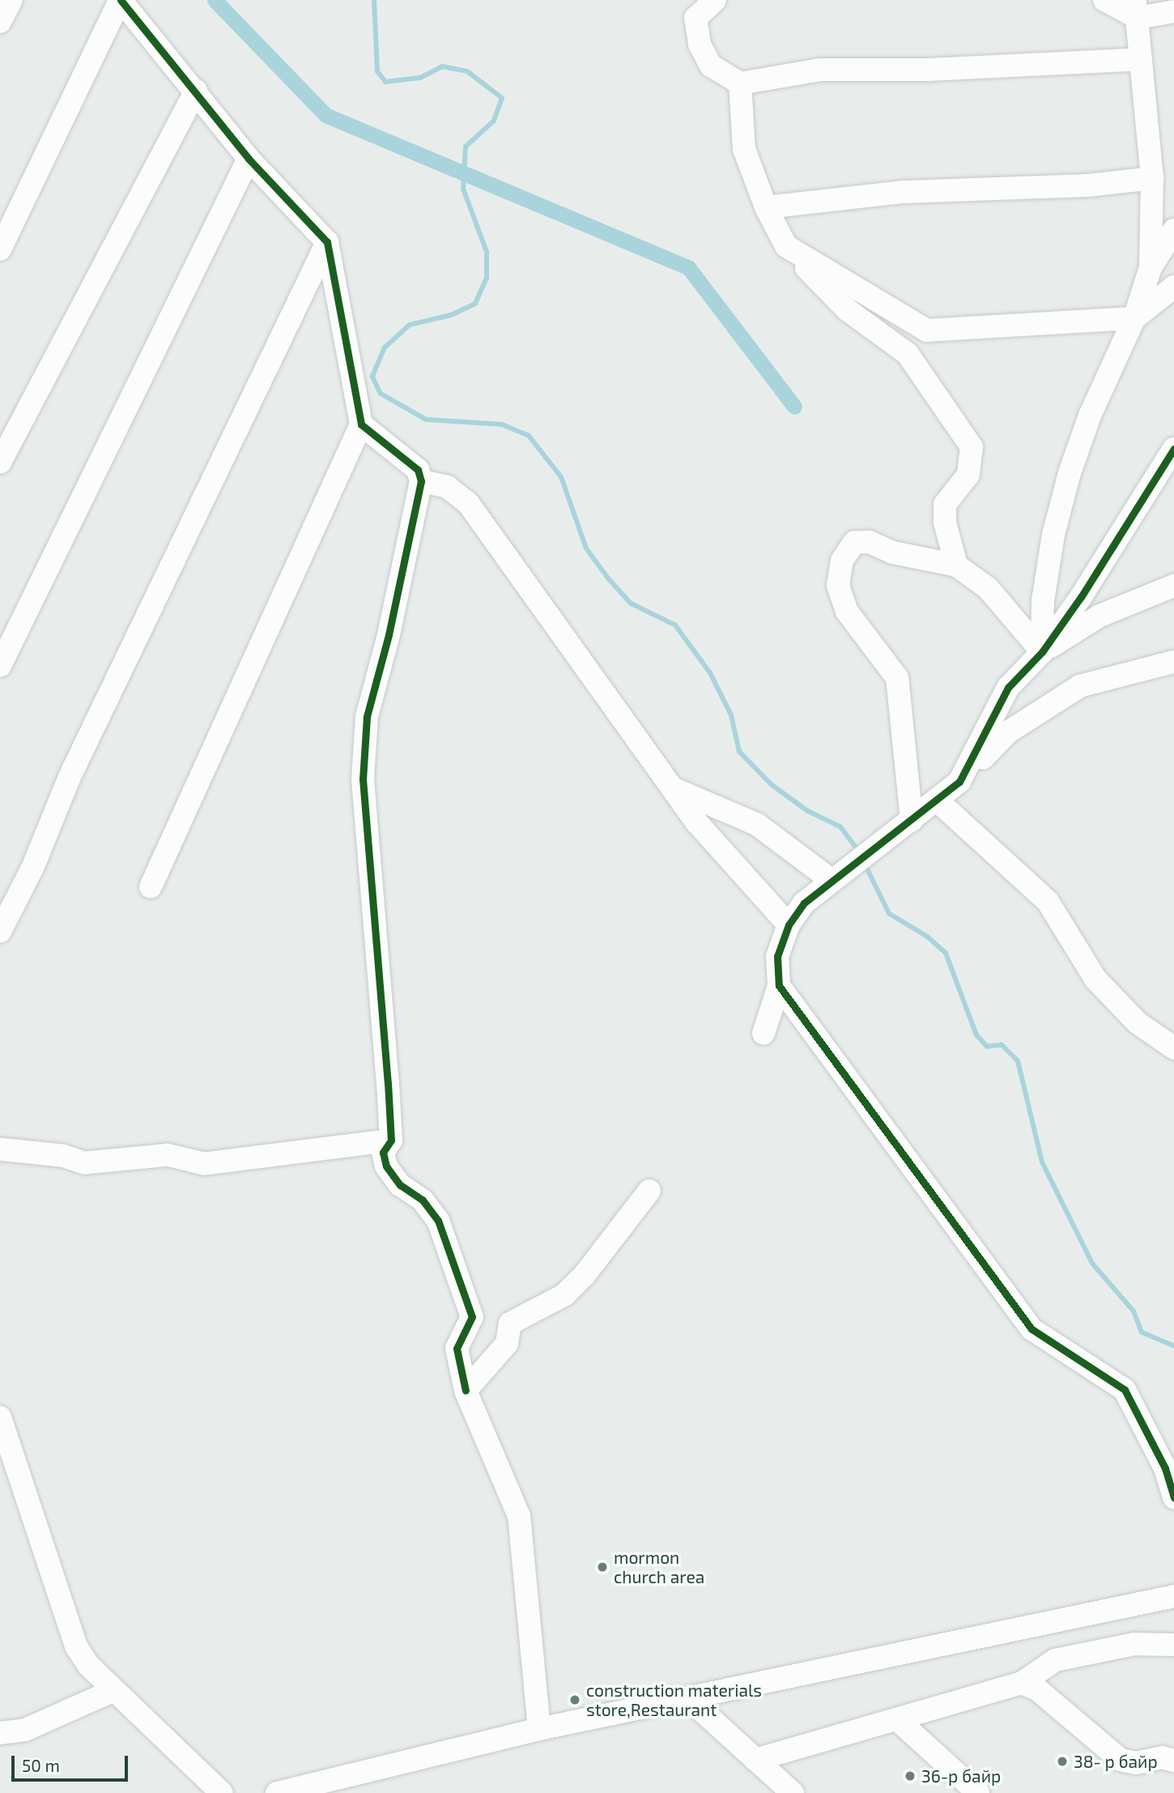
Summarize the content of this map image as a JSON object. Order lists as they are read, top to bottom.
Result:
{
  "places": [
    "mormon church area",
    "construction materials store,Restaurant",
    "38- р байр",
    "36-р байр"
  ],
  "scale_bar": "50 m"
}
